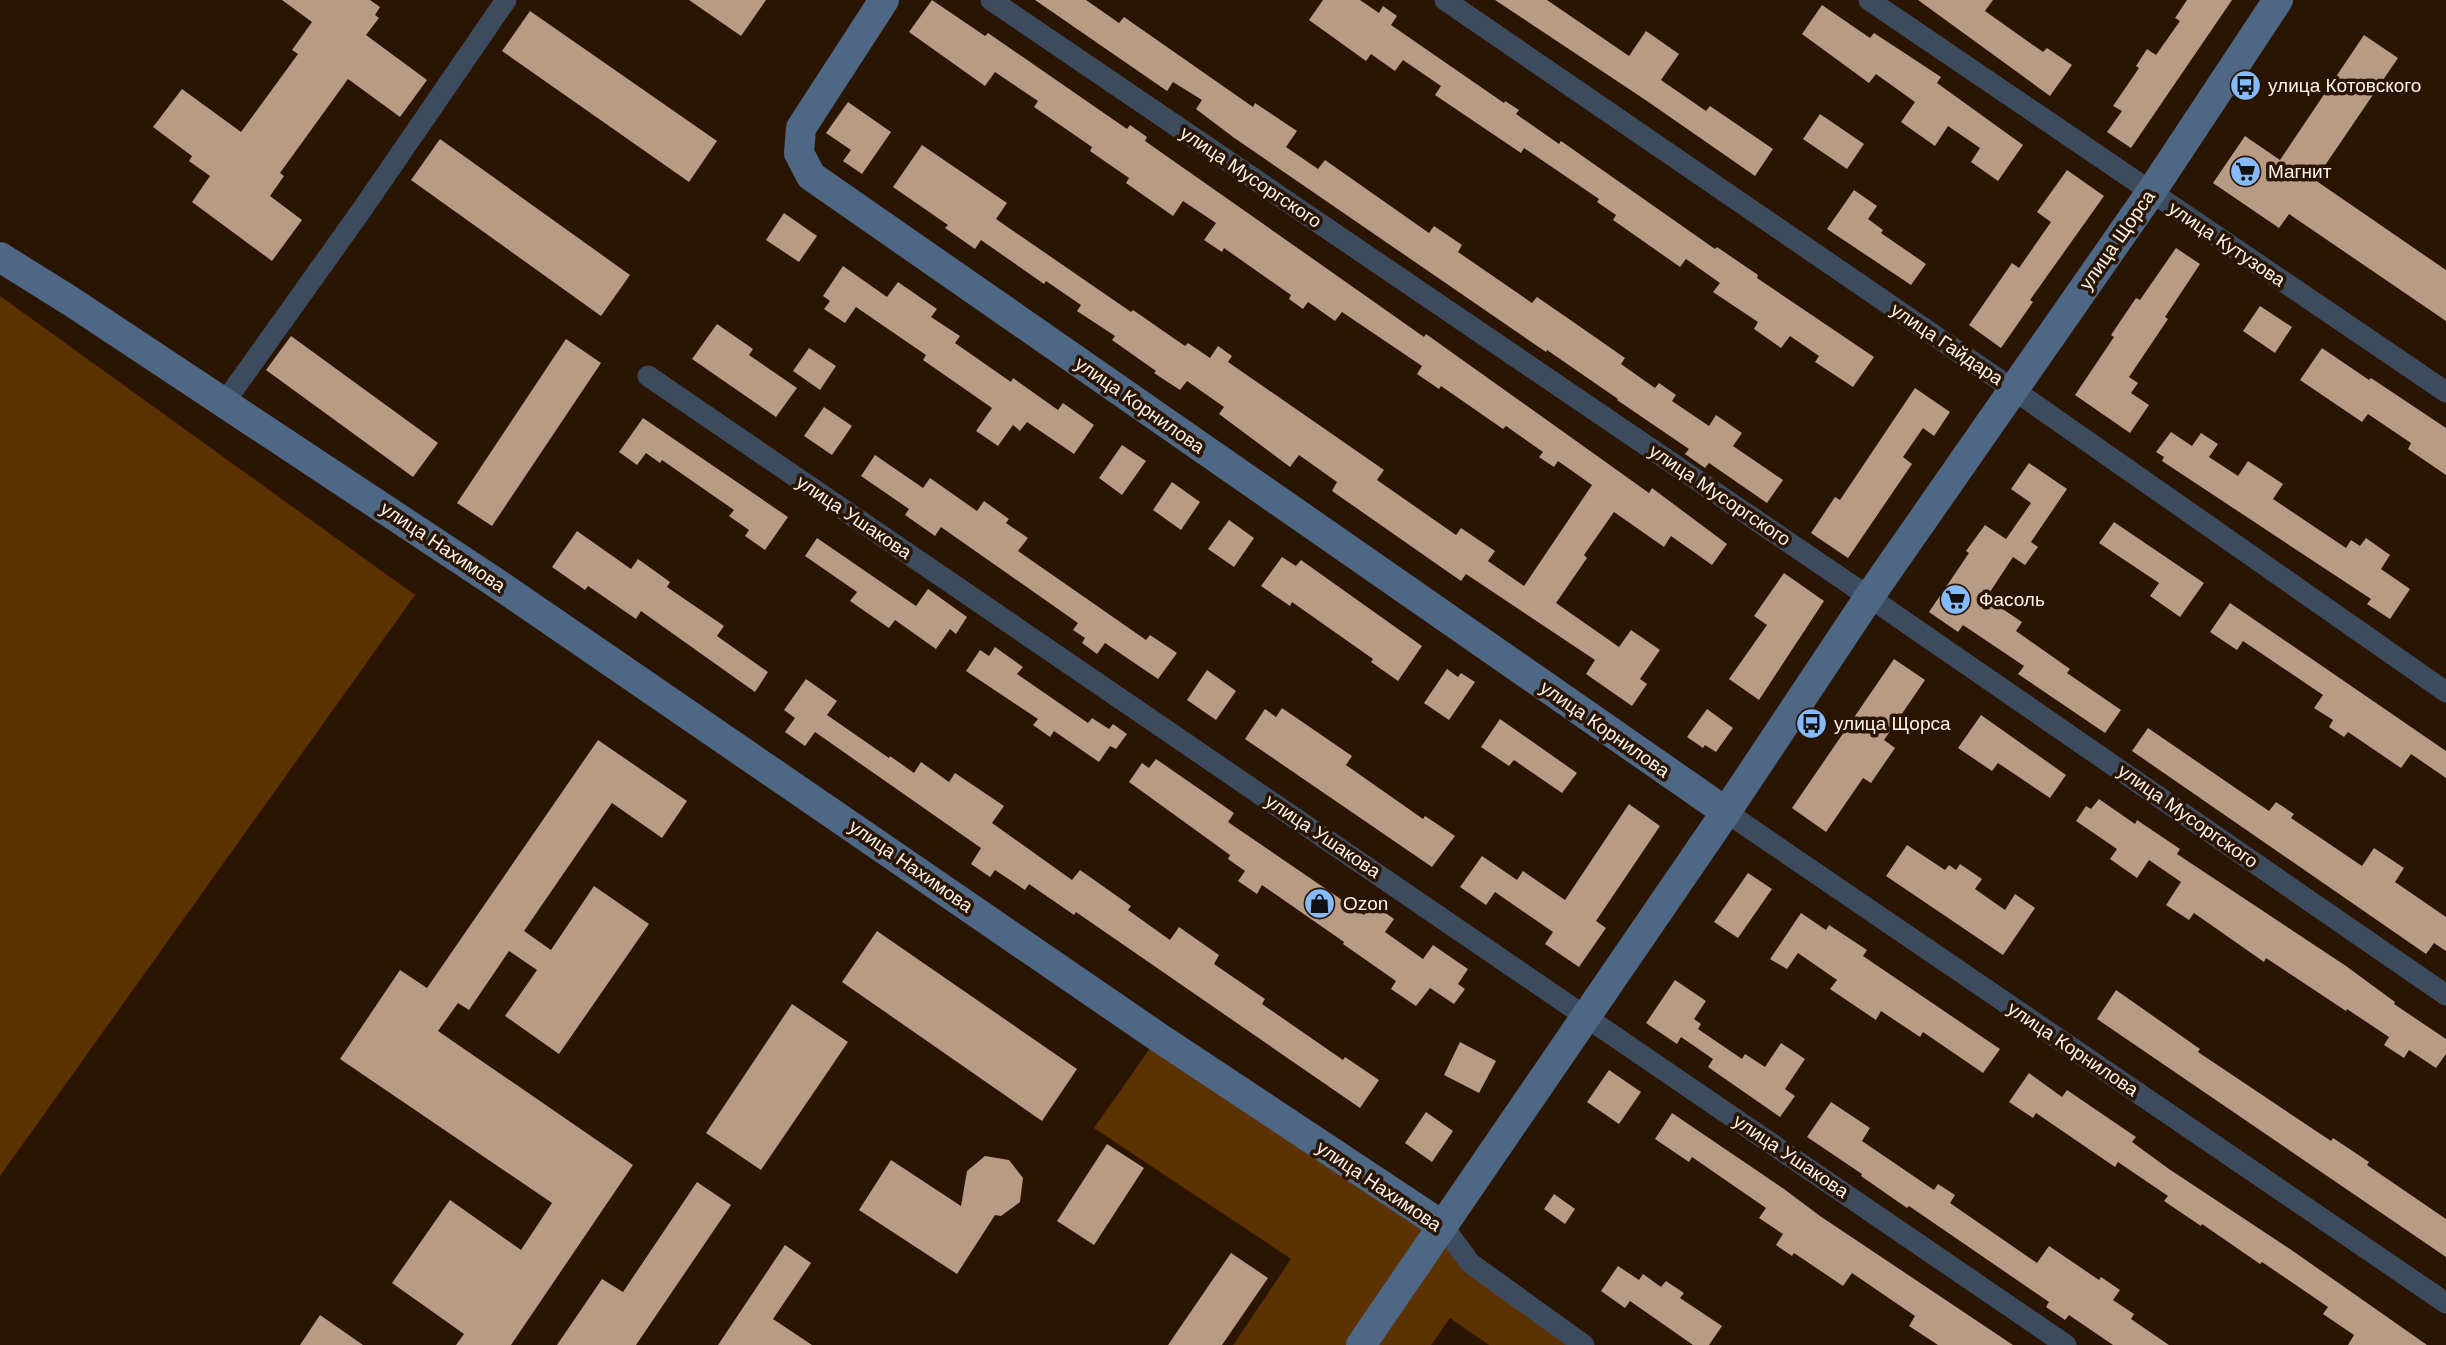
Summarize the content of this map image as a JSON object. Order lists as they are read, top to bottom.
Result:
{
  "streets": {
    "street": [
      "улица Мусоргского",
      "улица Щорса",
      "улица Кутузова",
      "улица Гайдара",
      "улица Корнилова",
      "улица Ушакова",
      "улица Нахимова"
    ]
  },
  "crossings": [
    ["улица Мусоргского", "улица Щорса"],
    ["улица Щорса", "улица Кутузова"],
    ["улица Щорса", "улица Гайдара"],
    ["улица Щорса", "улица Корнилова"],
    ["улица Щорса", "улица Ушакова"],
    ["улица Щорса", "улица Нахимова"]
  ],
  "places": {
    "bus stop": ["улица Котовского", "улица Щорса"],
    "supermarket": ["Магнит", "Фасоль"],
    "shop": ["Ozon"]
  }
}
